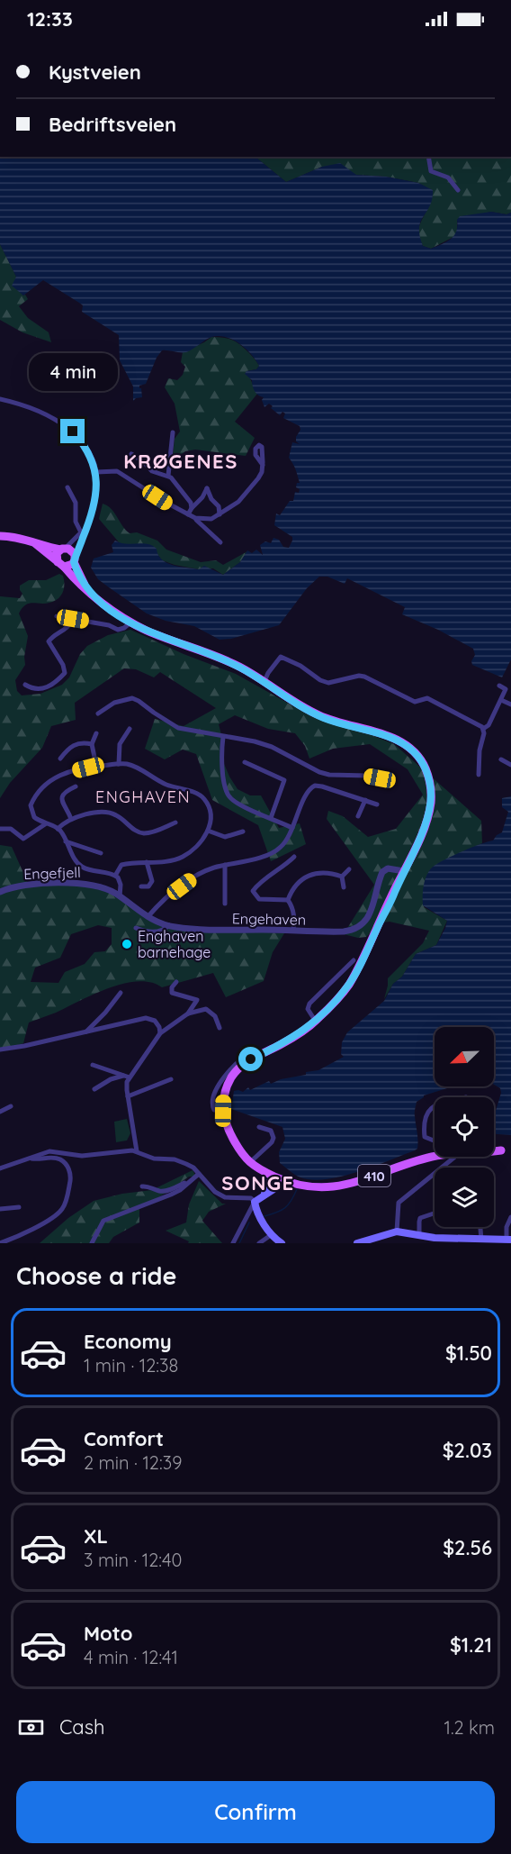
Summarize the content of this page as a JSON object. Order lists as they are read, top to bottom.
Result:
{
  "streets": {
    "main road": ["410"],
    "street": ["Engefjell", "Engehaven"]
  },
  "crossings": [
    ["Engefjell", "Engehaven"]
  ],
  "districts": ["KRØGENES", "ENGHAVEN", "SONGE"],
  "places": ["Enghaven barnehage"],
  "north": "bottom left",
  "page": {
    "status": "12:33",
    "banner": ["Kystveien", "Bedriftsveien"],
    "bubble": "4 min",
    "heading": "Choose a ride",
    "list": [
      {
        "name": "Economy",
        "note": "1 min · 12:38",
        "value": "$1.50"
      },
      {
        "name": "Comfort",
        "note": "2 min · 12:39",
        "value": "$2.03"
      },
      {
        "name": "XL",
        "note": "3 min · 12:40",
        "value": "$2.56"
      },
      {
        "name": "Moto",
        "note": "4 min · 12:41",
        "value": "$1.21"
      }
    ],
    "pay": ["Cash", "1.2 km"],
    "buttons": "Confirm"
  }
}
